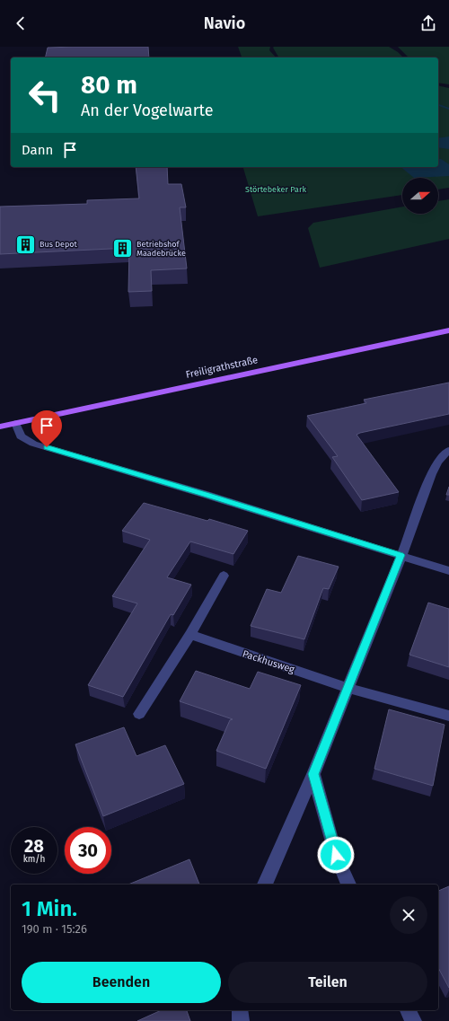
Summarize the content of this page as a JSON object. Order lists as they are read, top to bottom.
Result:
{
  "streets": {
    "main road": ["Freiligrathstraße"],
    "street": ["Packhusweg"]
  },
  "parks": ["Störtebeker Park"],
  "places": {
    "building": ["Bus Depot", "Betriebshof Maadebrücke"]
  },
  "north": "right",
  "page": {
    "header": "Navio",
    "turn": ["80 m", "An der Vogelwarte"],
    "then": "Dann",
    "speed": "28 km/h",
    "limit": "30",
    "heading": ["1 Min.", "190 m · 15:26"],
    "buttons": ["Beenden", "Teilen"]
  }
}
